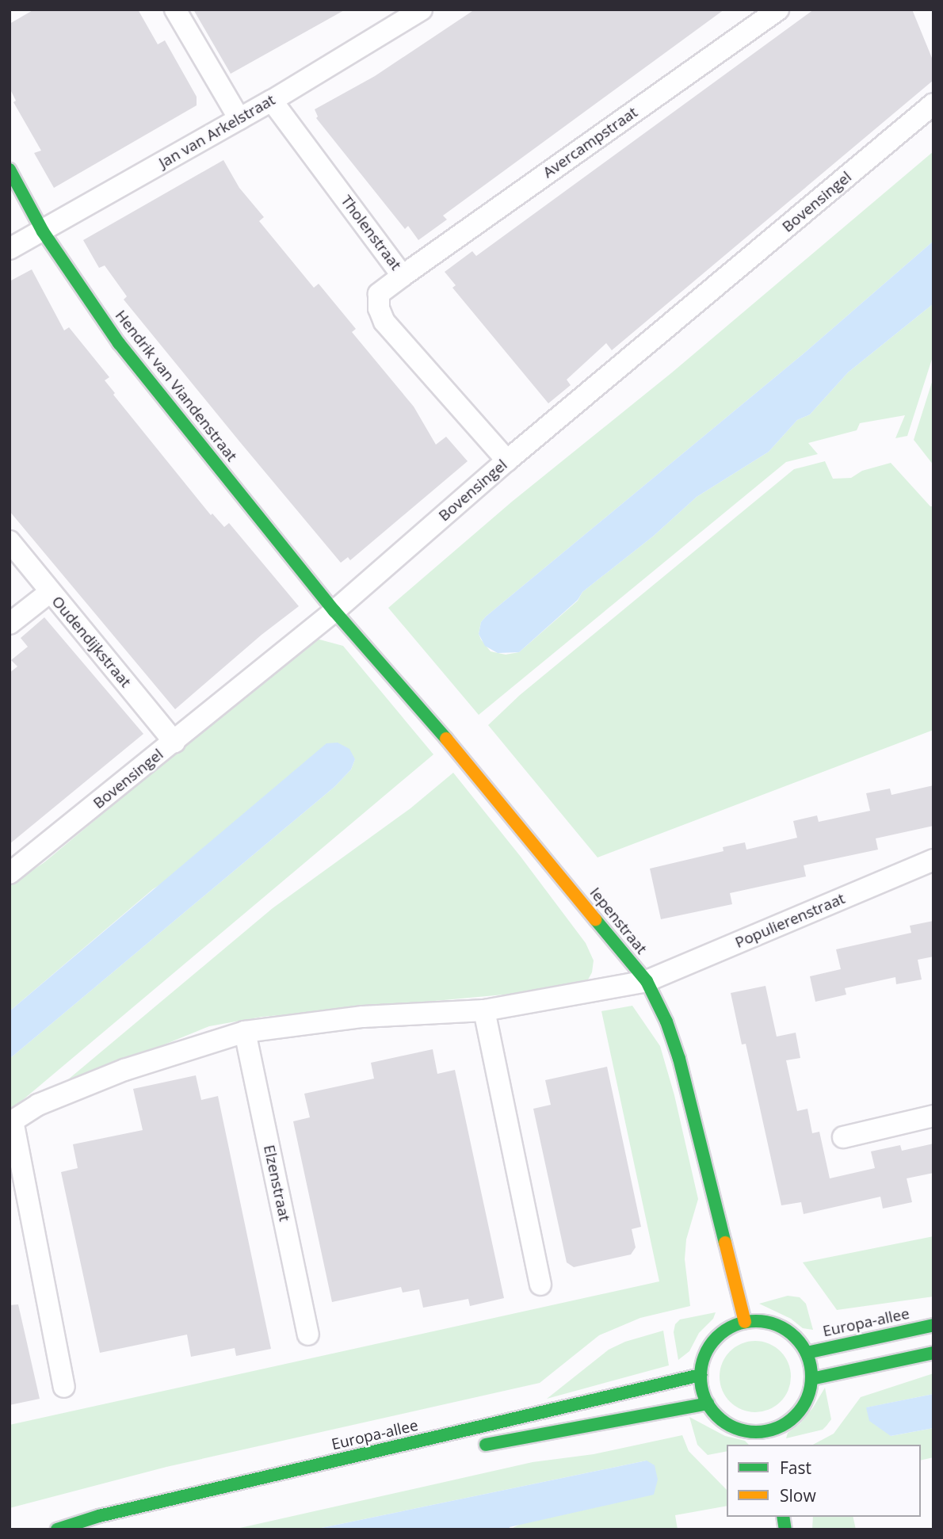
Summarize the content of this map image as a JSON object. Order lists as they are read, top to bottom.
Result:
{
  "streets": {
    "main road": ["Hendrik van Viandenstraat", "Iepenstraat", "Europa-allee"],
    "street": [
      "Jan van Arkelstraat",
      "Avercampstraat",
      "Bovensingel",
      "Tholenstraat",
      "Oudendijkstraat",
      "Populierenstraat",
      "Elzenstraat"
    ]
  },
  "crossings": [
    ["Jan van Arkelstraat", "Tholenstraat"],
    ["Jan van Arkelstraat", "Hendrik van Viandenstraat"],
    ["Avercampstraat", "Tholenstraat"],
    ["Bovensingel", "Tholenstraat"],
    ["Bovensingel", "Hendrik van Viandenstraat"],
    ["Bovensingel", "Oudendijkstraat"],
    ["Bovensingel", "Iepenstraat"],
    ["Hendrik van Viandenstraat", "Iepenstraat"],
    ["Iepenstraat", "Populierenstraat"],
    ["Iepenstraat", "Europa-allee"]
  ],
  "legend": ["Fast", "Slow"]
}
